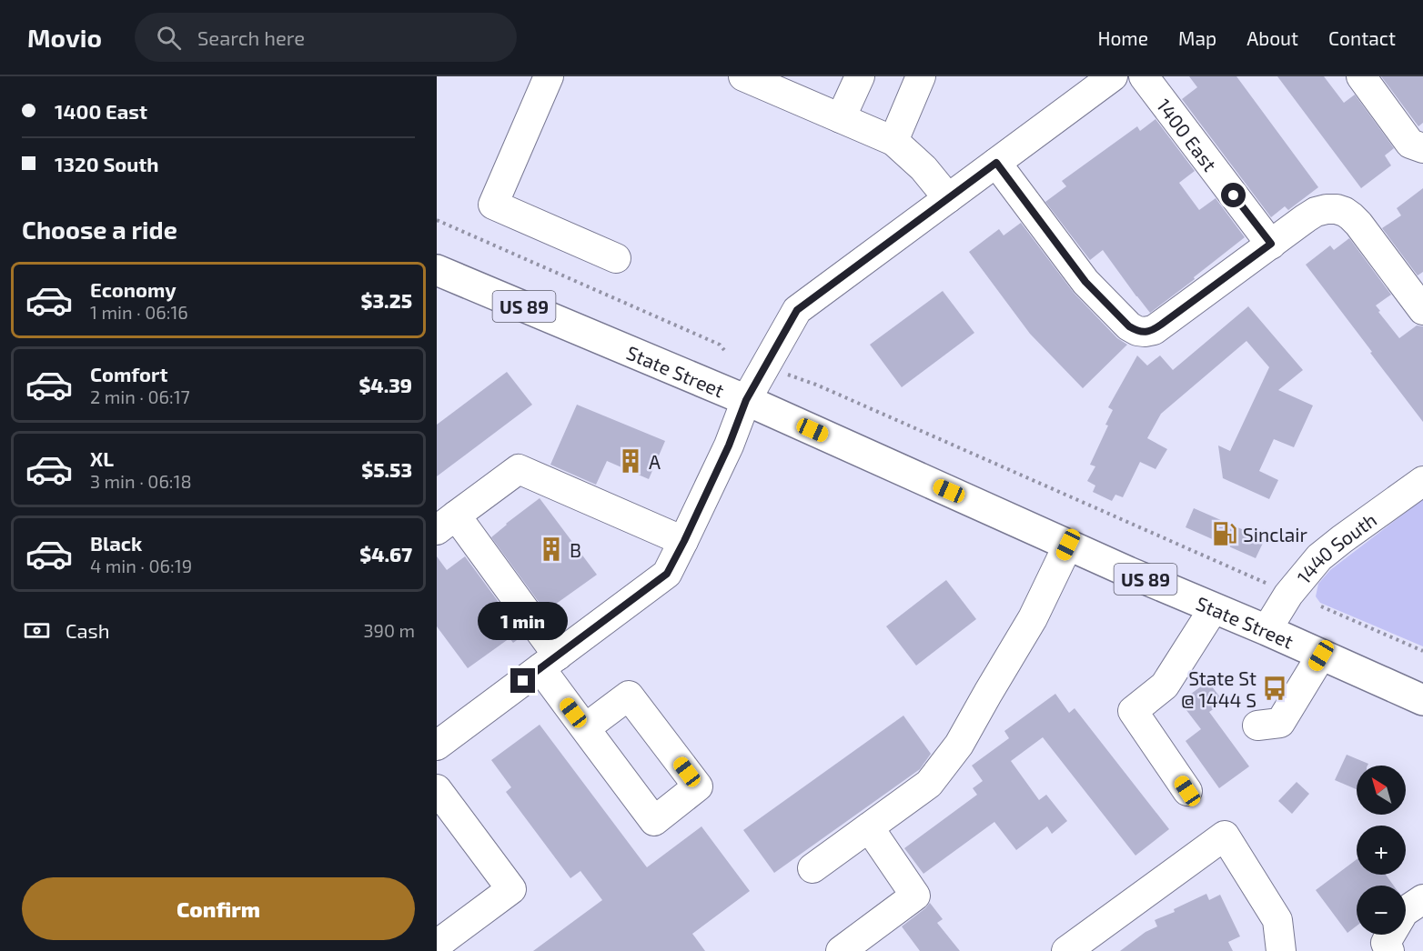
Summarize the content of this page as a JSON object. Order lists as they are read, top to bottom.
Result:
{
  "streets": {
    "main road": ["US 89", "State Street"],
    "street": ["1400 East", "1440 South"]
  },
  "crossings": [
    ["State Street", "1440 South"]
  ],
  "places": {
    "building": ["A", "B"],
    "fuel station": ["Sinclair"],
    "bus stop": ["State St @ 1444 S"]
  },
  "north": "top left",
  "page": {
    "header": "Movio",
    "search": "Search here",
    "nav": [
      "Home",
      "Map",
      "About",
      "Contact"
    ],
    "banner": ["1400 East", "1320 South"],
    "heading": "Choose a ride",
    "list": [
      {
        "name": "Economy",
        "note": "1 min · 06:16",
        "value": "$3.25"
      },
      {
        "name": "Comfort",
        "note": "2 min · 06:17",
        "value": "$4.39"
      },
      {
        "name": "XL",
        "note": "3 min · 06:18",
        "value": "$5.53"
      },
      {
        "name": "Black",
        "note": "4 min · 06:19",
        "value": "$4.67"
      }
    ],
    "pay": ["Cash", "390 m"],
    "bubble": "1 min",
    "map_buttons": ["+", "−"],
    "buttons": "Confirm"
  }
}
